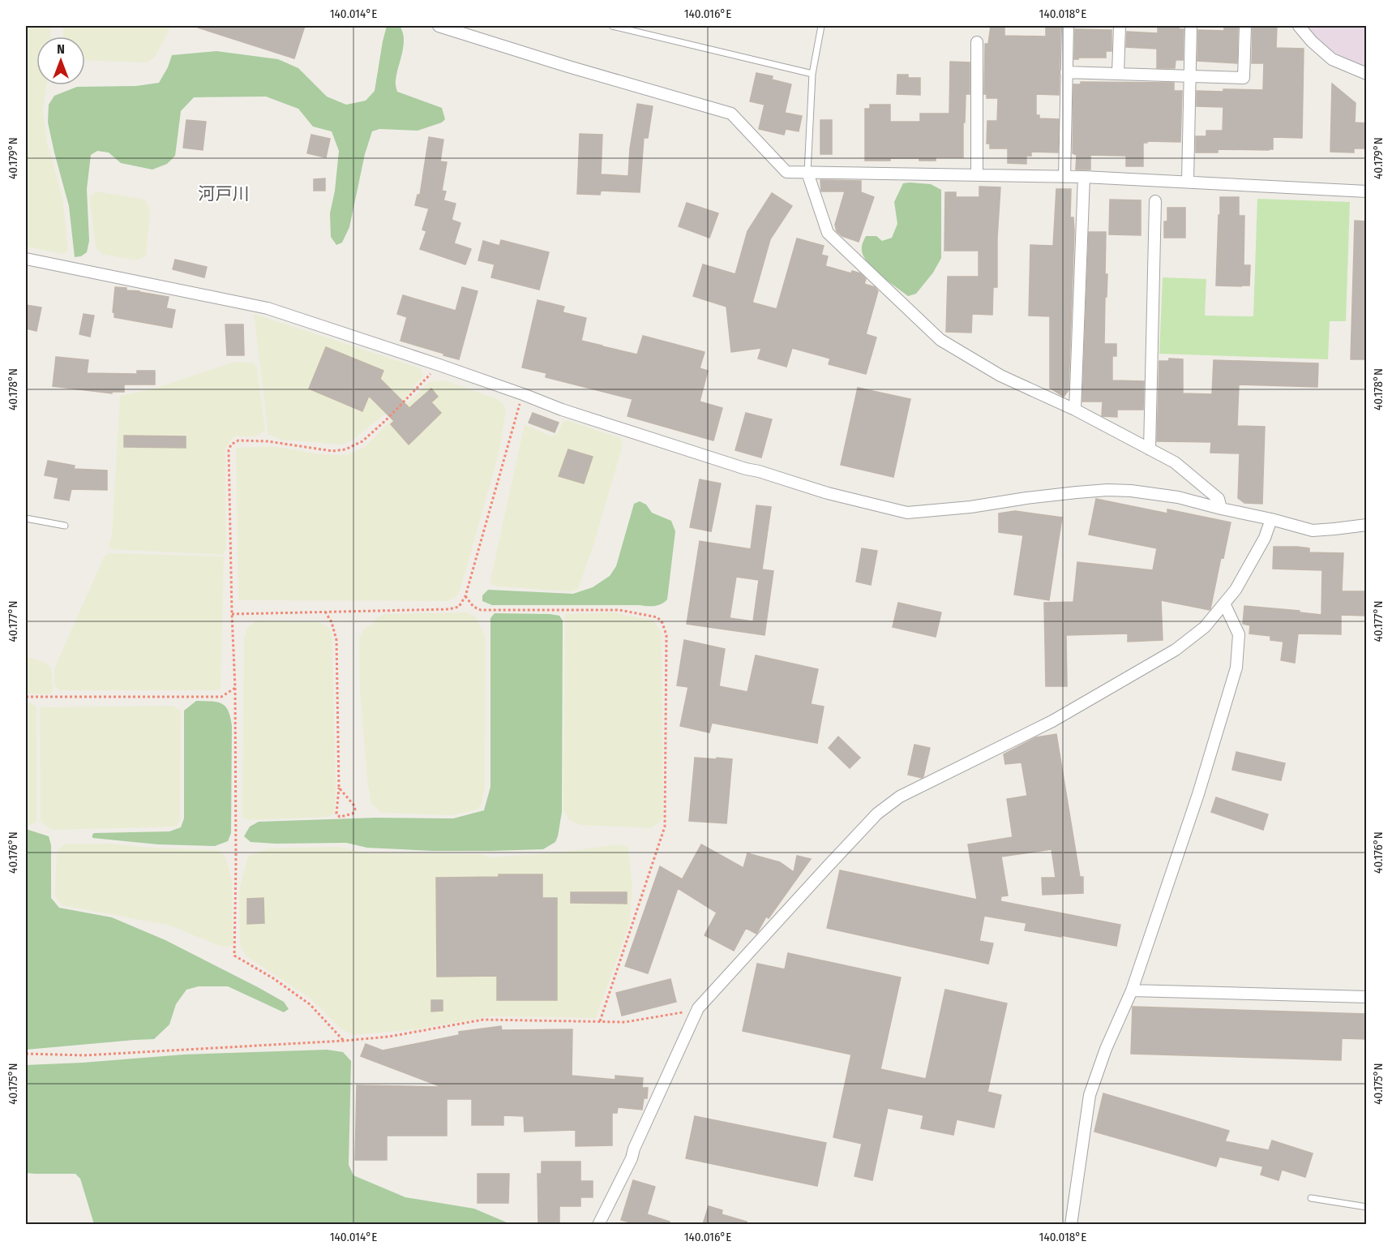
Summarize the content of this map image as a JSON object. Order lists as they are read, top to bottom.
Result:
{
  "districts": ["河戸川"],
  "north": "top",
  "coordinates": [
    "140.014°E",
    "140.016°E",
    "140.018°E",
    "40.179°N",
    "40.178°N",
    "40.177°N",
    "40.176°N",
    "40.175°N"
  ]
}
